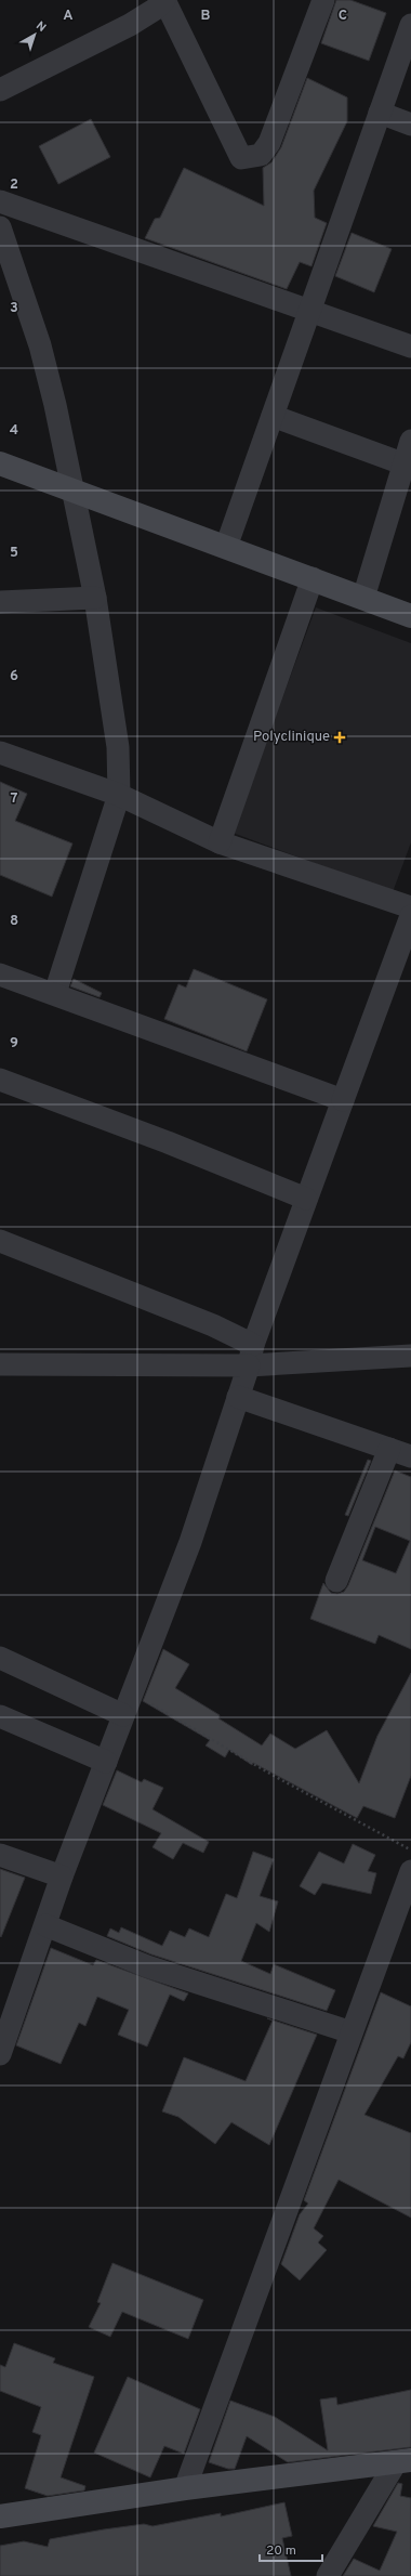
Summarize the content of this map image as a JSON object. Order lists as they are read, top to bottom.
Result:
{
  "places": {
    "health": ["Polyclinique"]
  },
  "scale_bar": "20 m",
  "north": "top right",
  "grid": {
    "columns": ["A", "B", "C"],
    "rows": [
      "2",
      "3",
      "4",
      "5",
      "6",
      "7",
      "8",
      "9"
    ]
  }
}
